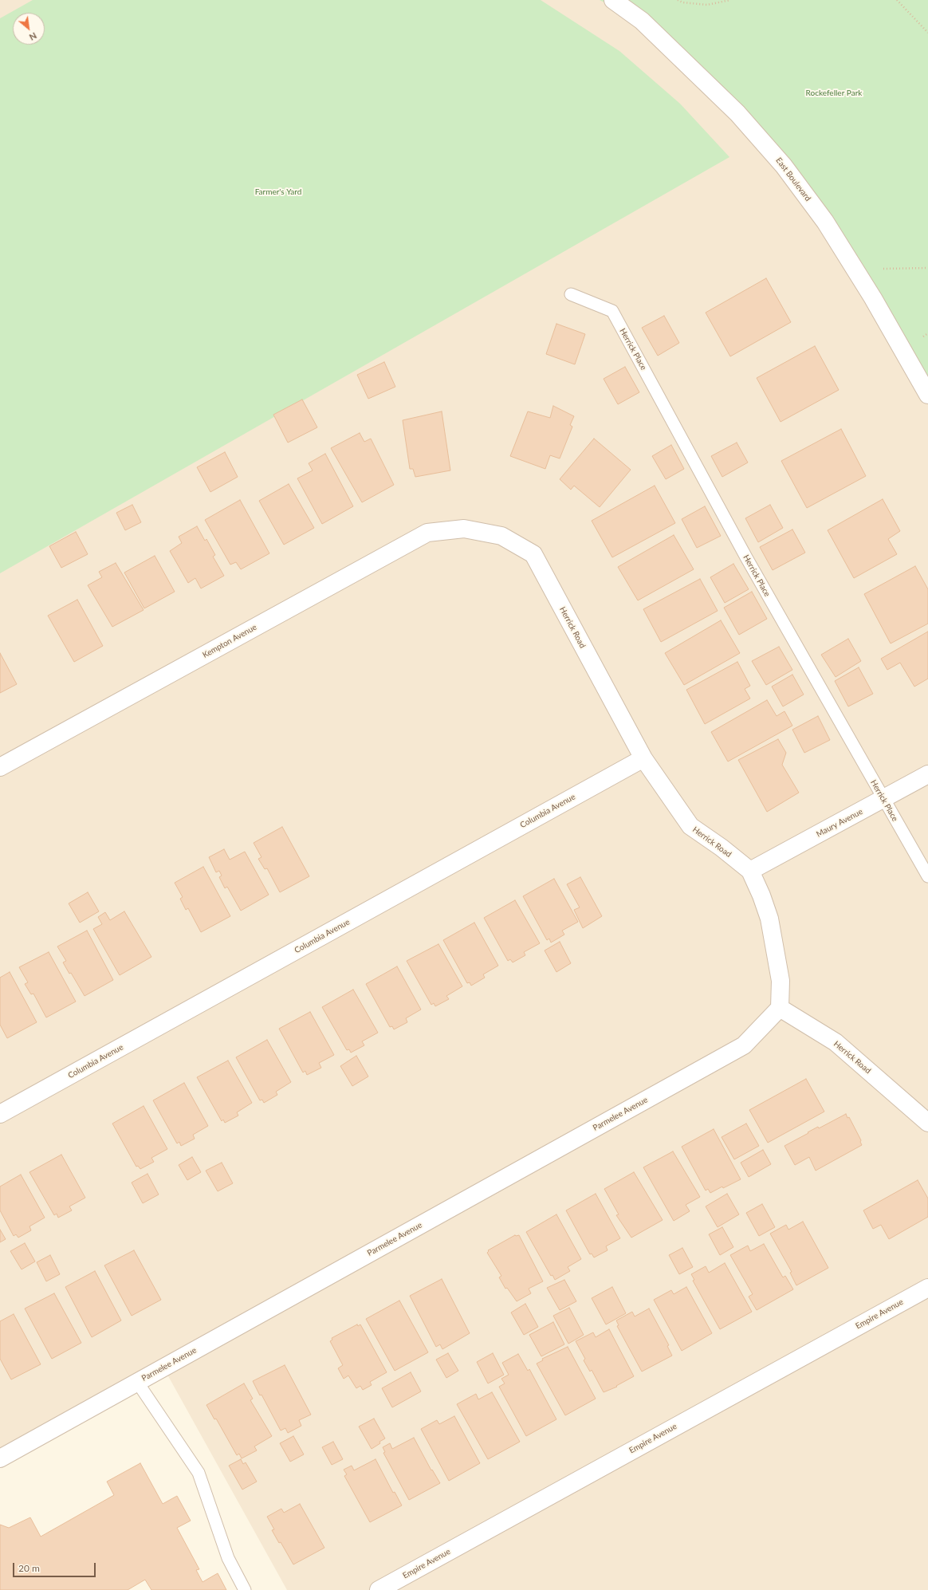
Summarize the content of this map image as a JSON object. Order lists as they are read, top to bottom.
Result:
{
  "streets": {
    "street": [
      "East Boulevard",
      "Herrick Road",
      "Kempton Avenue",
      "Columbia Avenue",
      "Maury Avenue",
      "Parmelee Avenue",
      "Empire Avenue"
    ],
    "lane": ["Herrick Place"]
  },
  "crossings": [
    ["Herrick Place", "Maury Avenue"],
    ["Herrick Road", "Kempton Avenue"],
    ["Herrick Road", "Columbia Avenue"],
    ["Herrick Road", "Maury Avenue"],
    ["Herrick Road", "Parmelee Avenue"]
  ],
  "parks": ["Rockefeller Park", "Farmer's Yard"],
  "scale_bar": "20 m",
  "north": "bottom right"
}
